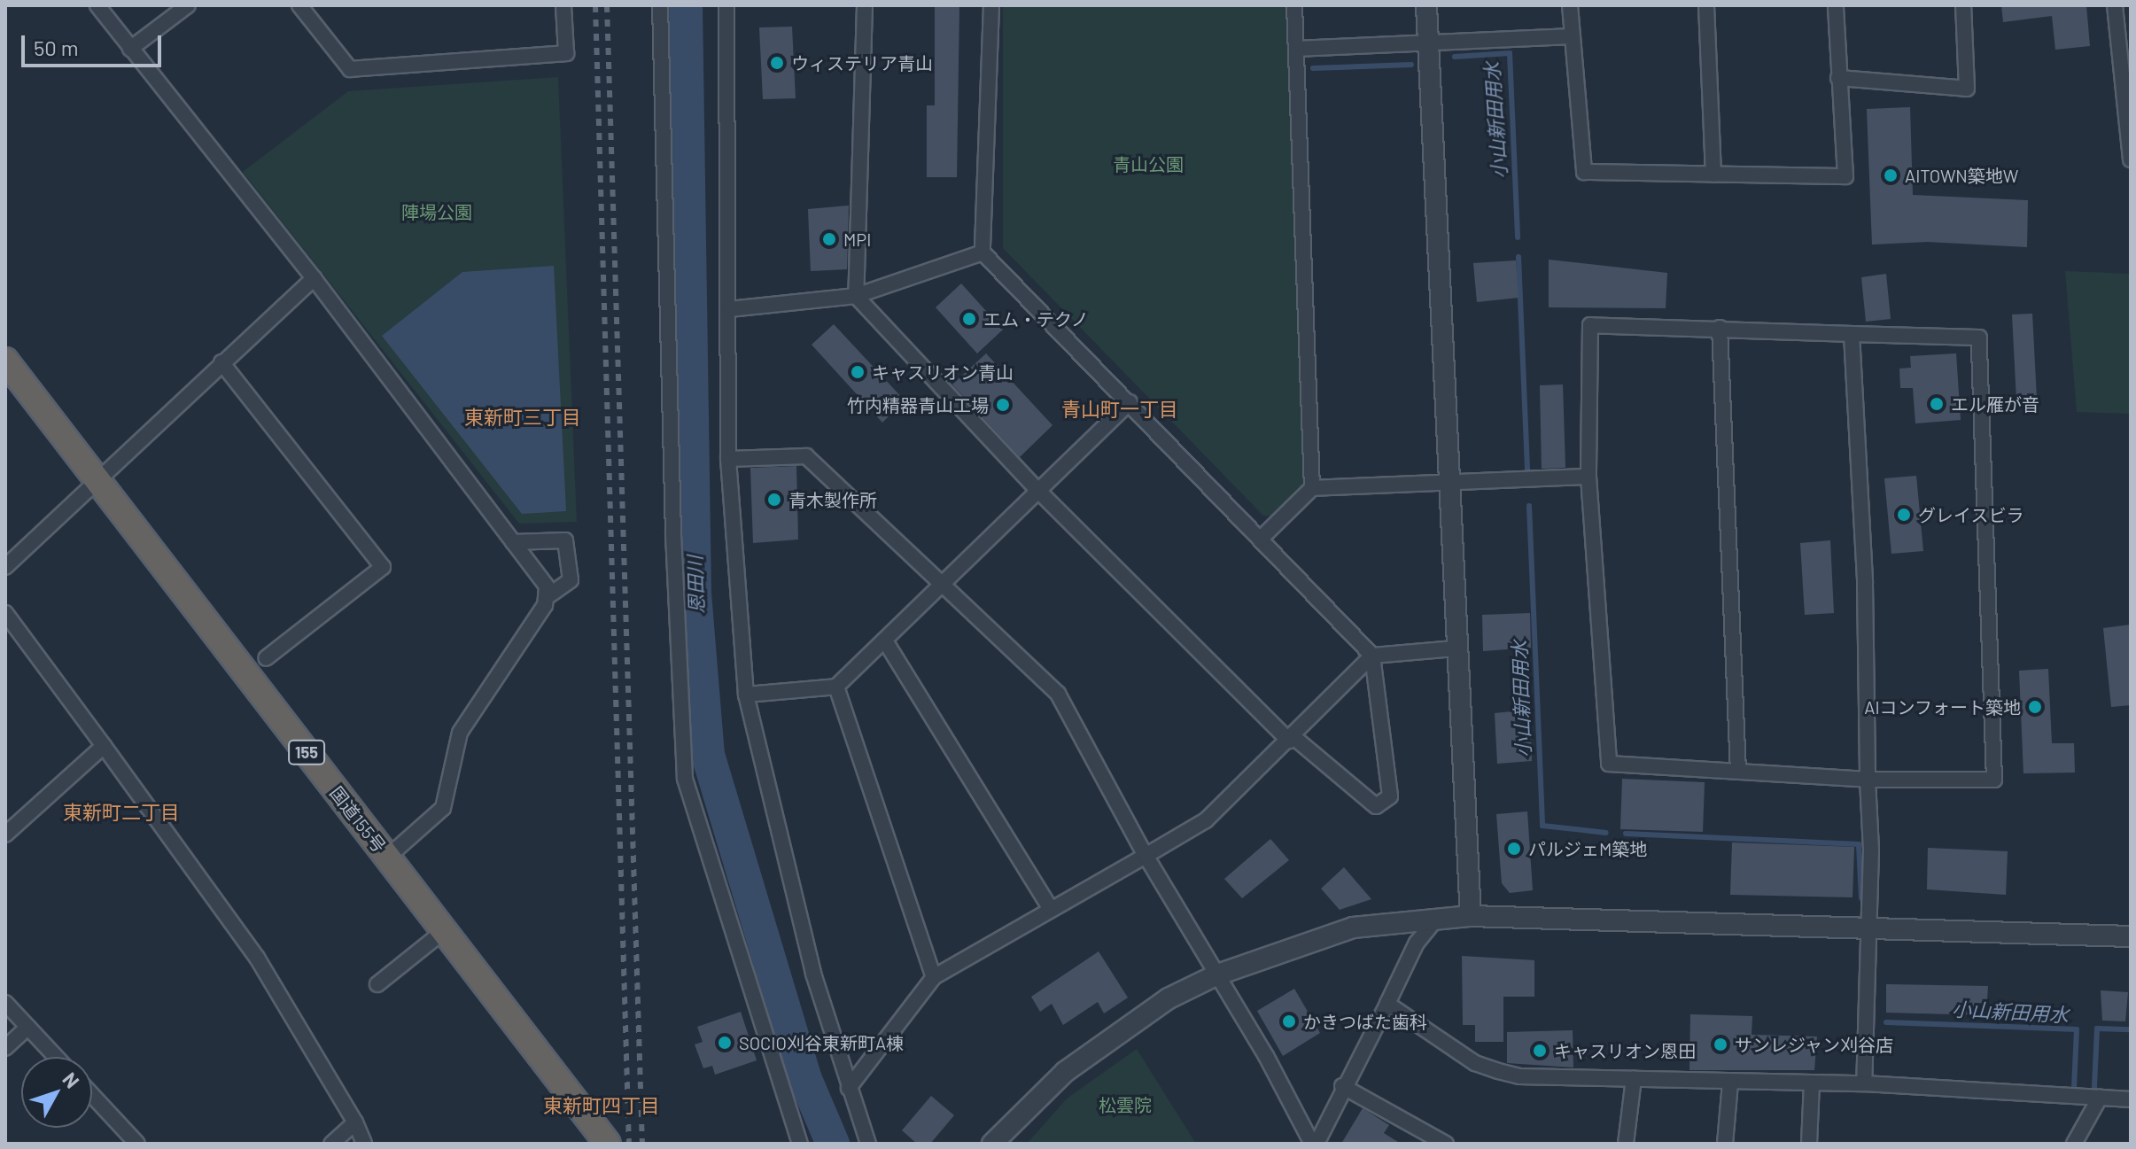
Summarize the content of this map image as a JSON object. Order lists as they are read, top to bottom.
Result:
{
  "streets": {
    "highway": ["155", "国道155号"]
  },
  "districts": [
    "青山町一丁目",
    "東新町三丁目",
    "東新町二丁目",
    "東新町四丁目"
  ],
  "water": ["小山新田用水", "恩田川"],
  "parks": ["青山公園", "陣場公園", "松雲院"],
  "places": [
    "ウィステリア青山",
    "AITOWN築地W",
    "MPI",
    "エム・テクノ",
    "キャスリオン青山",
    "エル雁が音",
    "竹内精器青山工場",
    "青木製作所",
    "グレイスビラ",
    "AIコンフォート築地",
    "パルジェM築地",
    "かきつばた歯科",
    "SOCIO刈谷東新町A棟",
    "サンレジャン刈谷店",
    "キャスリオン恩田"
  ],
  "scale_bar": "50 m",
  "north": "top right"
}
